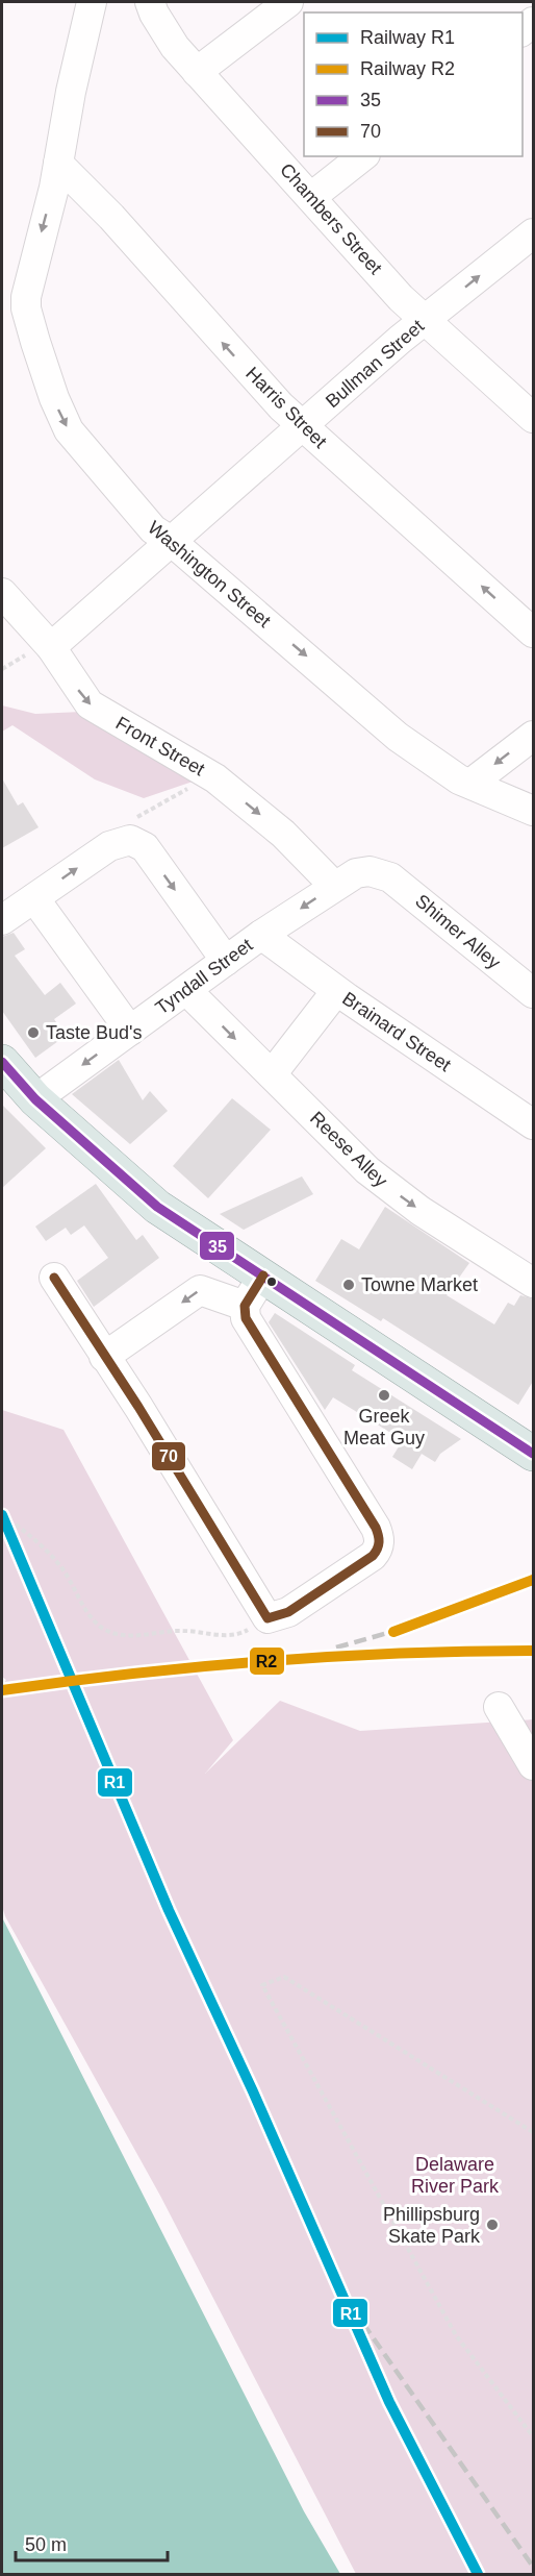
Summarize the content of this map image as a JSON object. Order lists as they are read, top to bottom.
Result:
{
  "streets": {
    "street": [
      "Chambers Street",
      "Bullman Street",
      "Harris Street",
      "Washington Street",
      "Front Street",
      "Shimer Alley",
      "Tyndall Street",
      "Brainard Street",
      "Reese Alley"
    ]
  },
  "crossings": [
    ["Chambers Street", "Bullman Street"],
    ["Bullman Street", "Harris Street"],
    ["Bullman Street", "Washington Street"],
    ["Bullman Street", "Front Street"],
    ["Harris Street", "Washington Street"],
    ["Front Street", "Tyndall Street"],
    ["Shimer Alley", "Tyndall Street"],
    ["Tyndall Street", "Brainard Street"],
    ["Tyndall Street", "Reese Alley"]
  ],
  "one_way": ["Harris Street", "Washington Street", "Reese Alley"],
  "parks": ["Delaware River Park"],
  "places": [
    "Taste Bud's",
    "Towne Market",
    "Greek Meat Guy",
    "Phillipsburg Skate Park"
  ],
  "lines": [
    "transit line 35",
    "transit line 70",
    "rail line R1",
    "rail line R2"
  ],
  "legend": [
    "Railway R1",
    "Railway R2",
    "35",
    "70"
  ],
  "scale_bar": "50 m"
}
